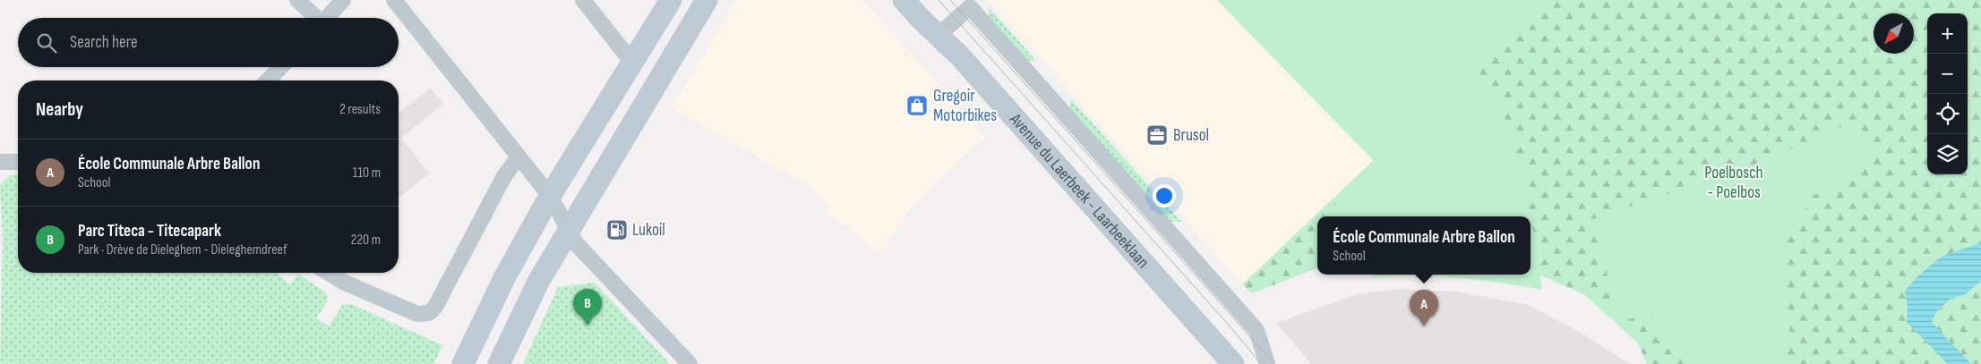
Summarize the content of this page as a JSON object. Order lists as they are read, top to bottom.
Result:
{
  "streets": {
    "main road": ["Avenue du Laerbeek - Laarbeeklaan"]
  },
  "parks": ["Poelbosch - Poelbos"],
  "places": {
    "shop": ["Gregoir Motorbikes"],
    "office": ["Brusol"],
    "fuel station": ["Lukoil"]
  },
  "north": "bottom left",
  "page": {
    "map_buttons": ["+", "−"],
    "search": "Search here",
    "heading": ["Nearby", "2 results"],
    "list": [
      {
        "mark": "A",
        "name": "École Communale Arbre Ballon",
        "note": "School",
        "value": "110 m"
      },
      {
        "mark": "B",
        "name": "Parc Titeca - Titecapark",
        "note": "Park · Drève de Dieleghem - Dieleghemdreef",
        "value": "220 m"
      }
    ],
    "popup": ["École Communale Arbre Ballon", "School"],
    "pins": ["B", "A"]
  }
}
